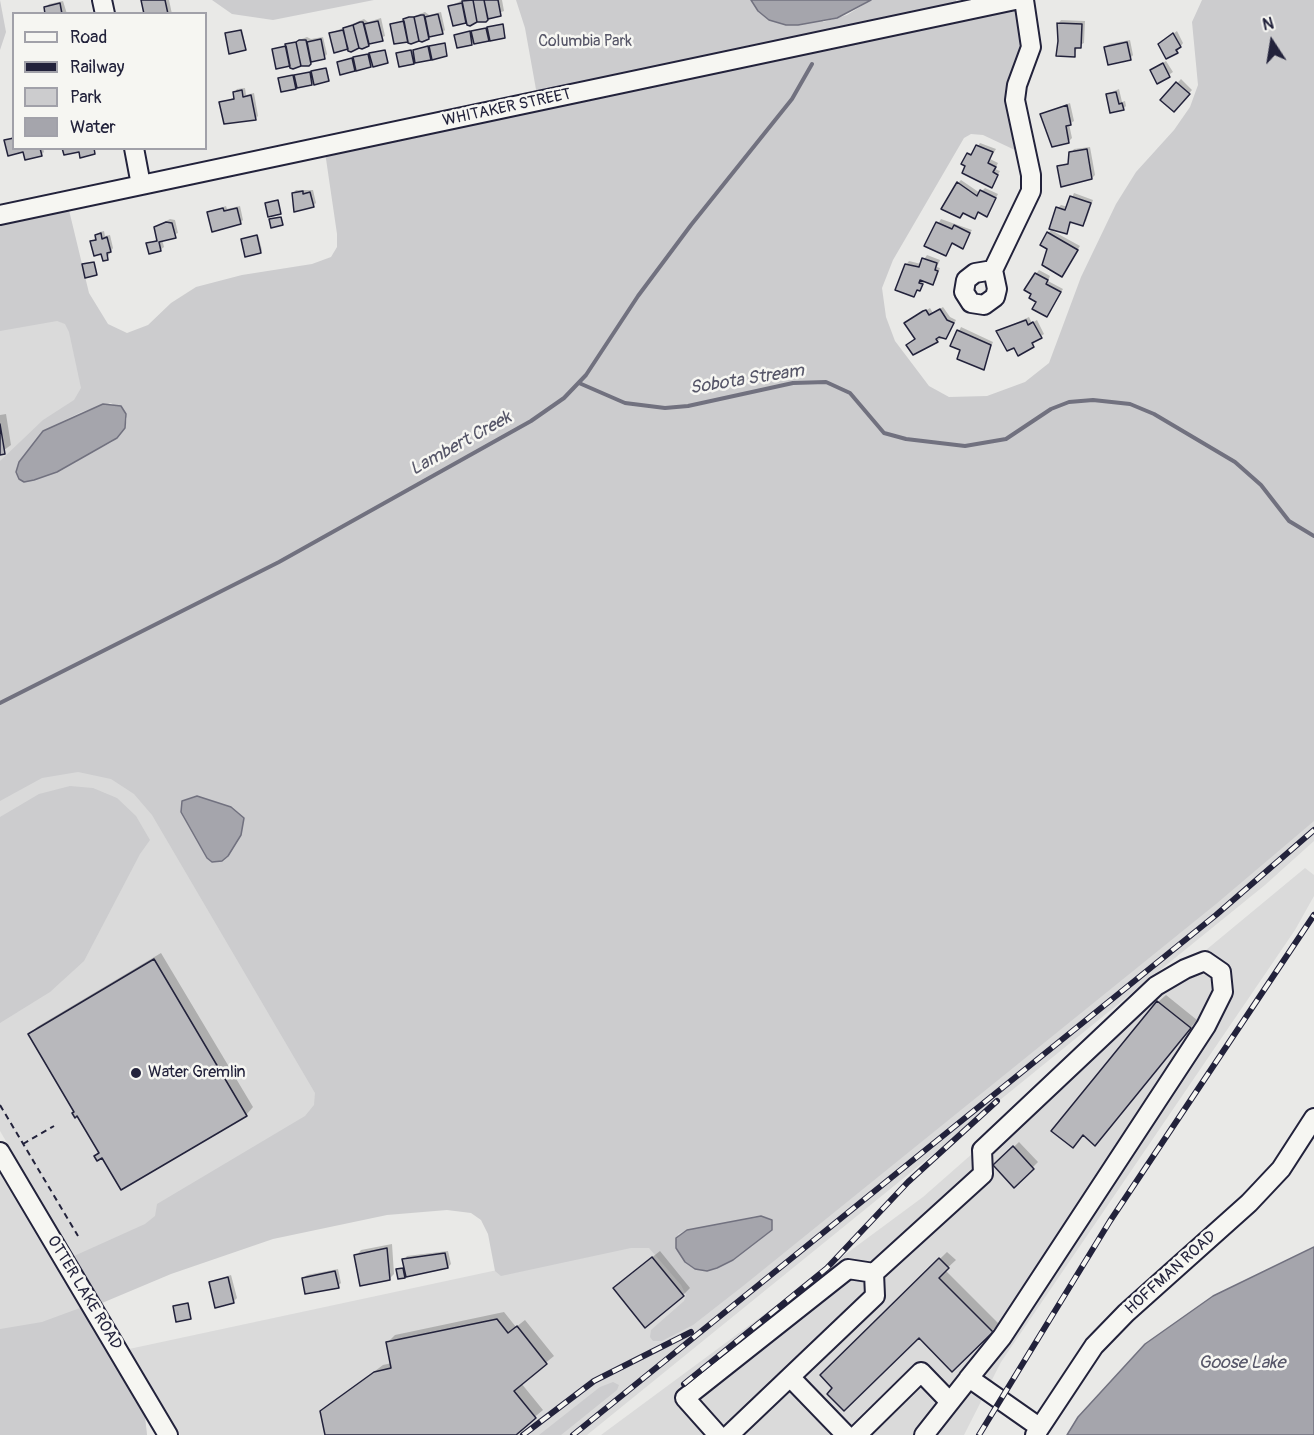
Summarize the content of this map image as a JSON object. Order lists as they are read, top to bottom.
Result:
{
  "streets": {
    "street": ["WHITAKER STREET", "HOFFMAN ROAD", "OTTER LAKE ROAD"]
  },
  "water": ["Sobota Stream", "Lambert Creek", "Goose Lake"],
  "parks": ["Columbia Park"],
  "places": ["Water Gremlin"],
  "legend": [
    "Road",
    "Railway",
    "Park",
    "Water"
  ],
  "north": "top"
}
